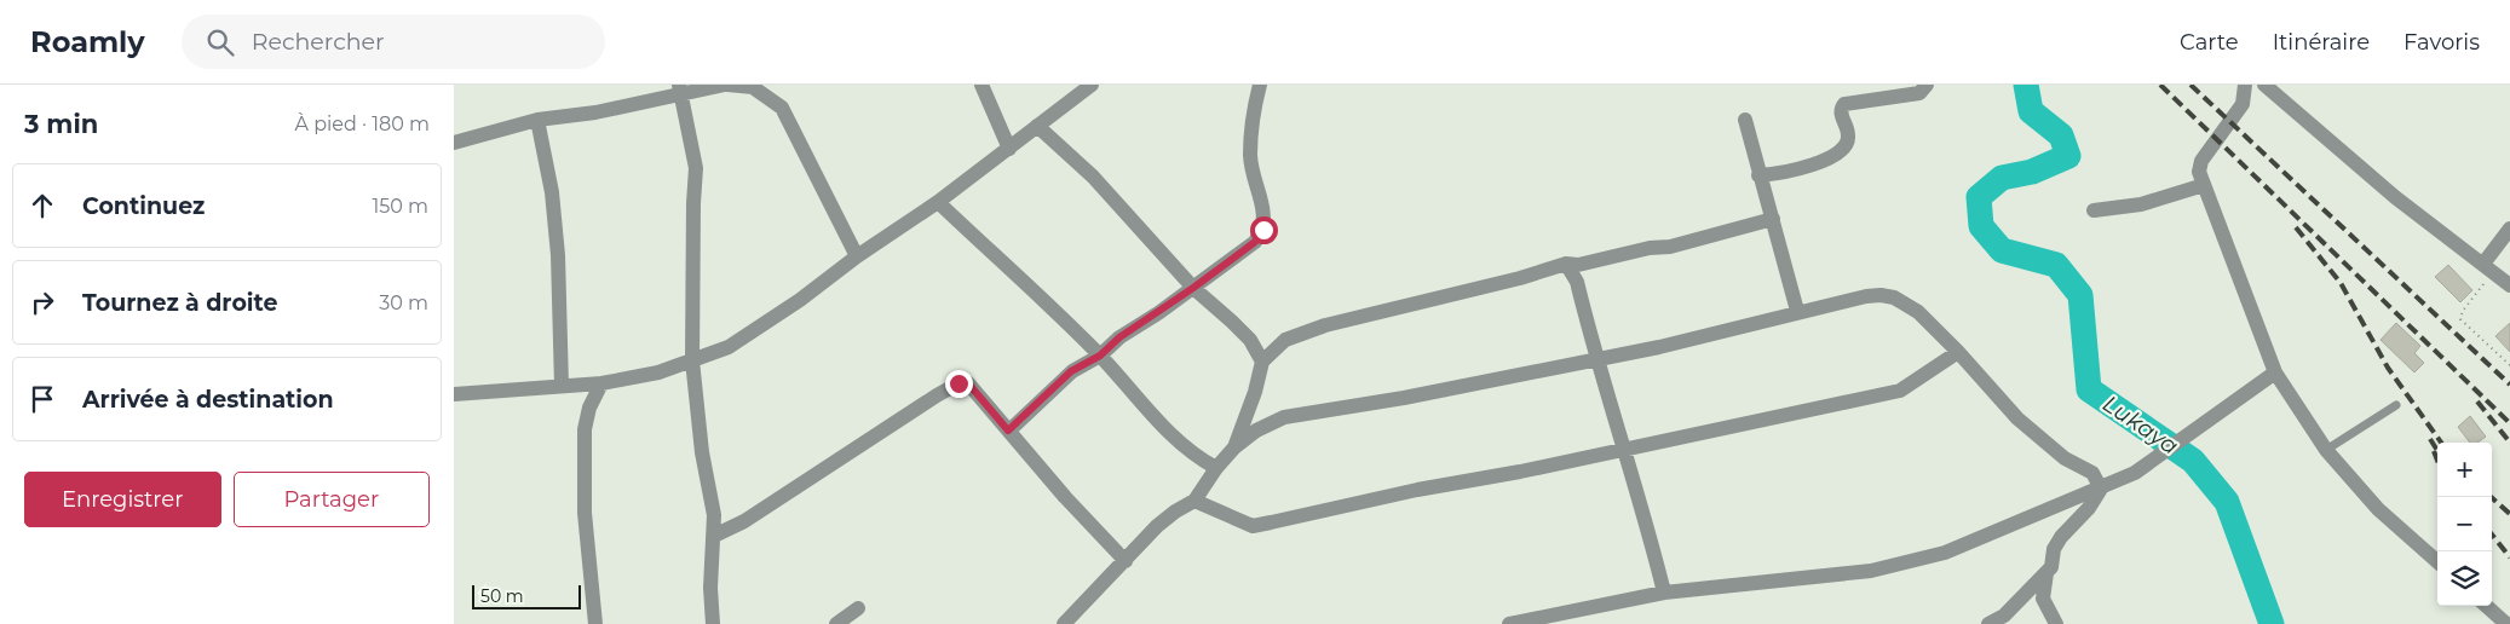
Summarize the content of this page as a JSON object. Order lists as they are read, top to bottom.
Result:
{
  "water": ["Lukaya"],
  "scale_bar": "50 m",
  "page": {
    "header": "Roamly",
    "search": "Rechercher",
    "nav": ["Carte", "Itinéraire", "Favoris"],
    "heading": ["3 min", "À pied · 180 m"],
    "list": [
      ["Continuez", "150 m"],
      ["Tournez à droite", "30 m"],
      "Arrivée à destination"
    ],
    "map_buttons": ["+", "−"],
    "buttons": ["Enregistrer", "Partager"],
    "scale": "50 m"
  }
}
